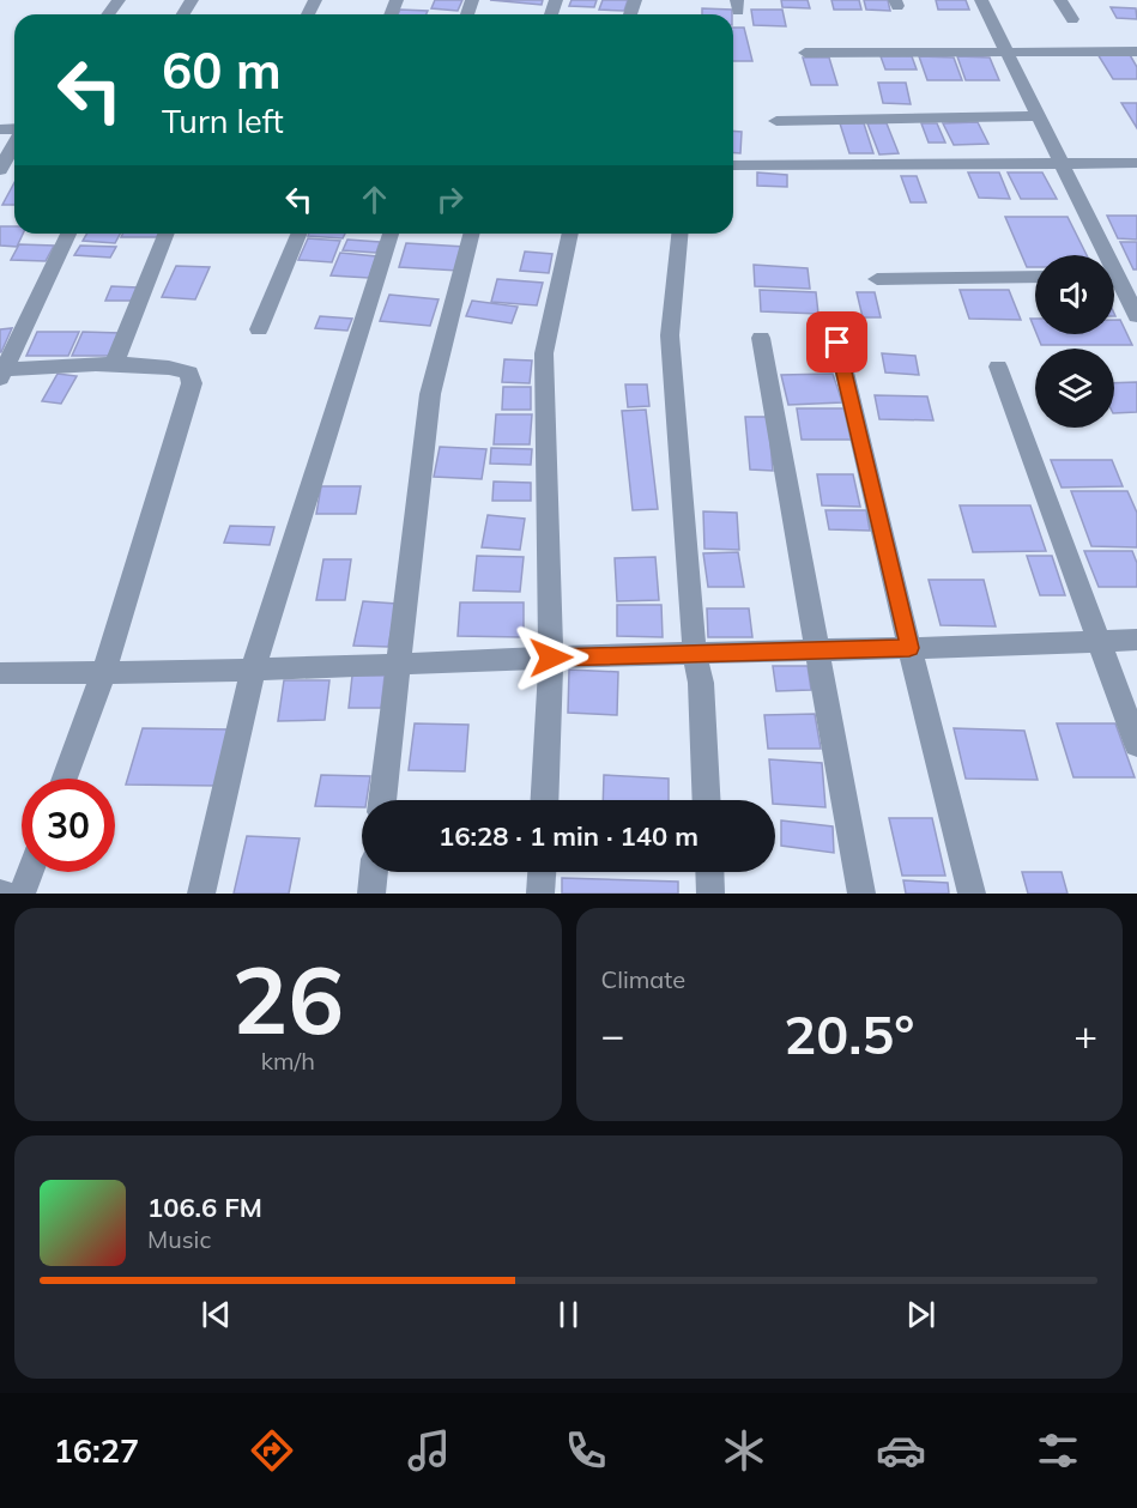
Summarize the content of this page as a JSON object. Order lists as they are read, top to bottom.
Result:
{
  "page": {
    "turn": ["60 m", "Turn left"],
    "limit": "30",
    "trip": "16:28 · 1 min · 140 m",
    "tile": [
      ["26", "km/h"],
      "Climate"
    ],
    "heat": ["−", "20.5°", "+"],
    "song": ["106.6 FM", "Music"],
    "tabs": "16:27"
  }
}
